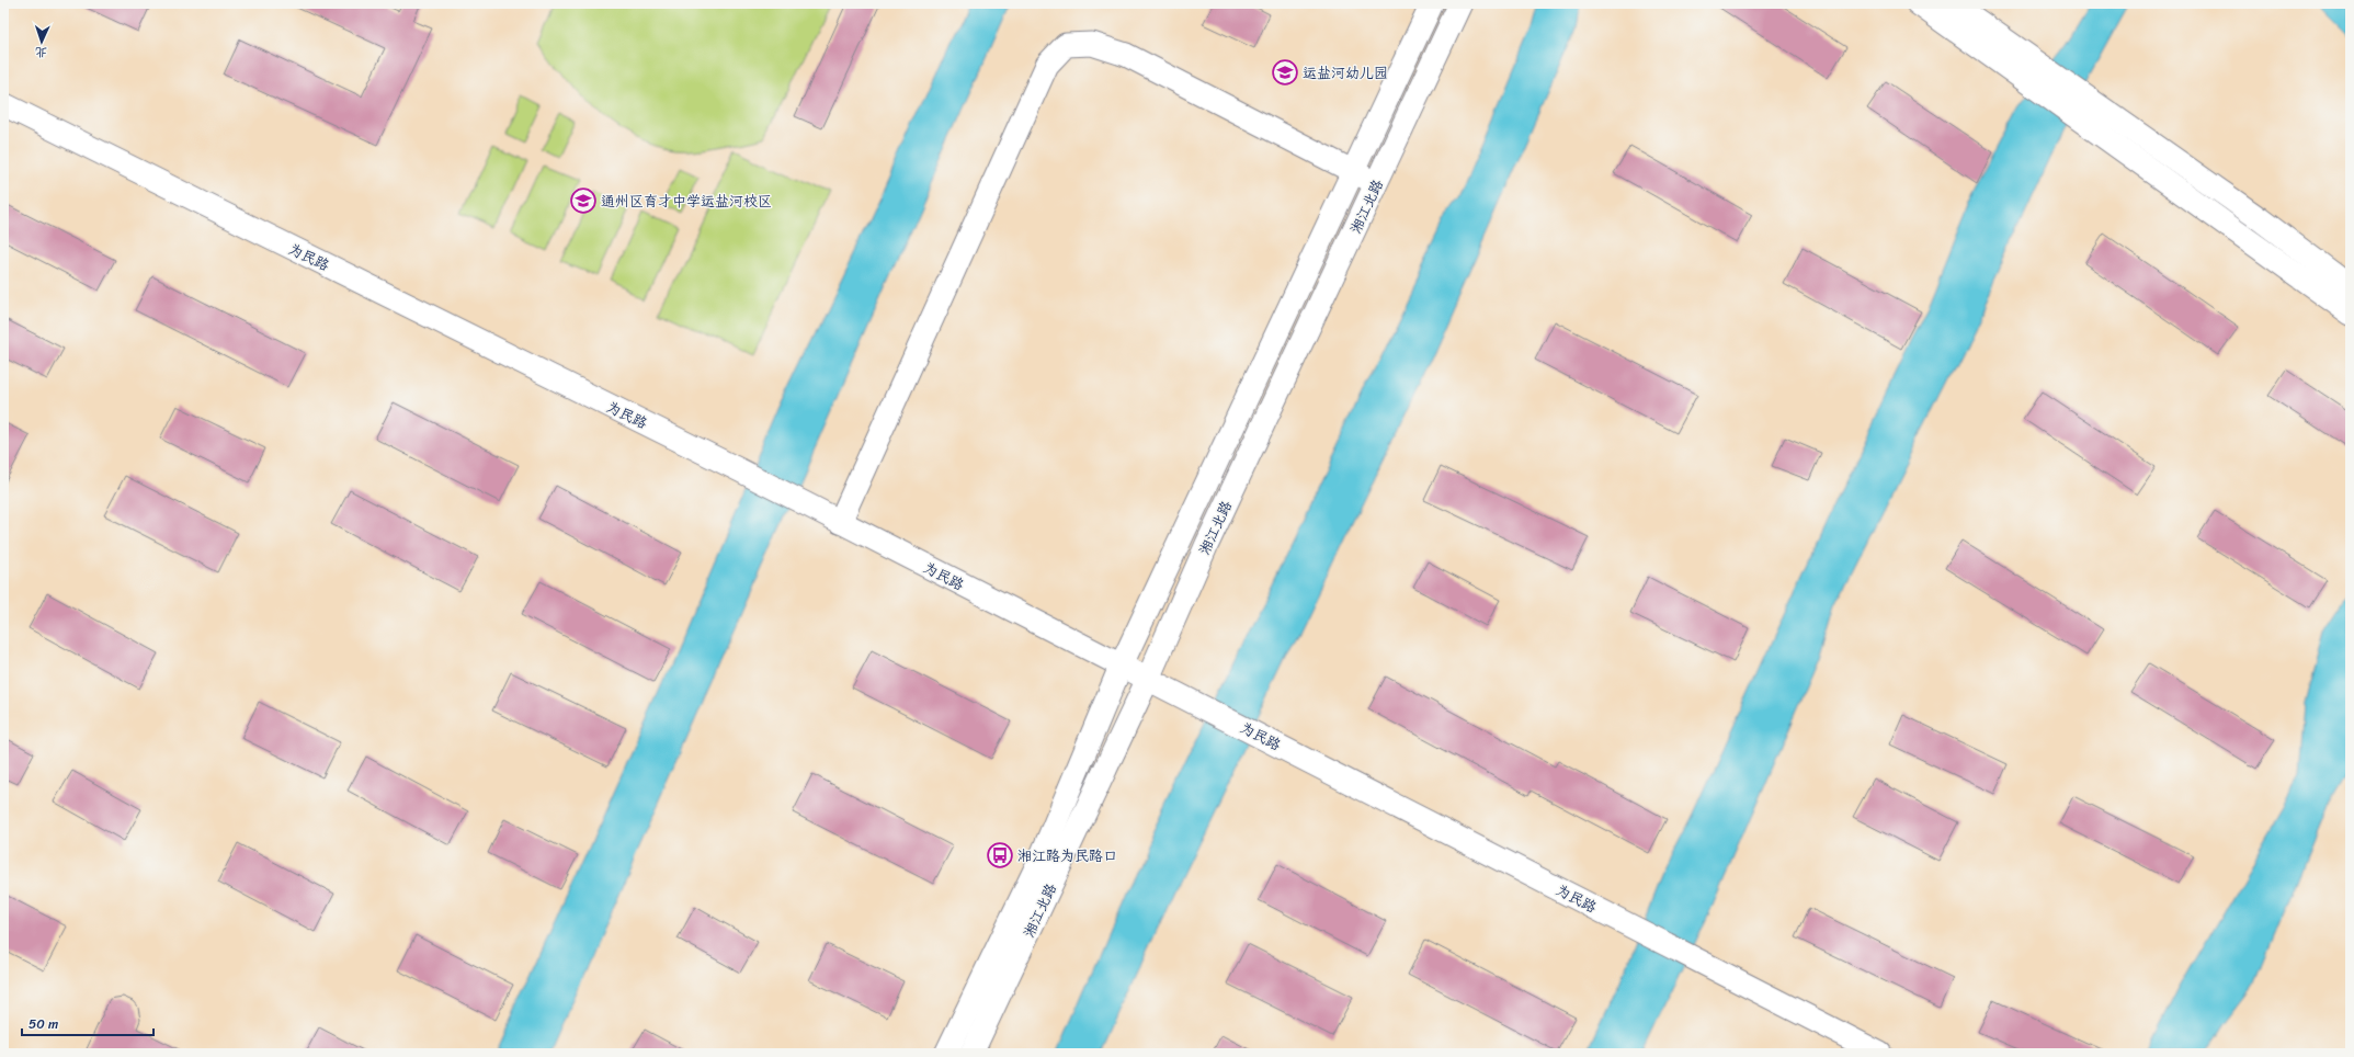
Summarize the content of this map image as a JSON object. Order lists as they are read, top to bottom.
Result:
{
  "streets": {
    "street": ["湘江北路", "为民路"]
  },
  "crossings": [
    ["湘江北路", "为民路"]
  ],
  "places": {
    "school or university": ["运盐河幼儿园", "通州区育才中学运盐河校区"],
    "bus stop": ["湘江路为民路口"]
  },
  "scale_bar": "50 m",
  "north": "bottom"
}
